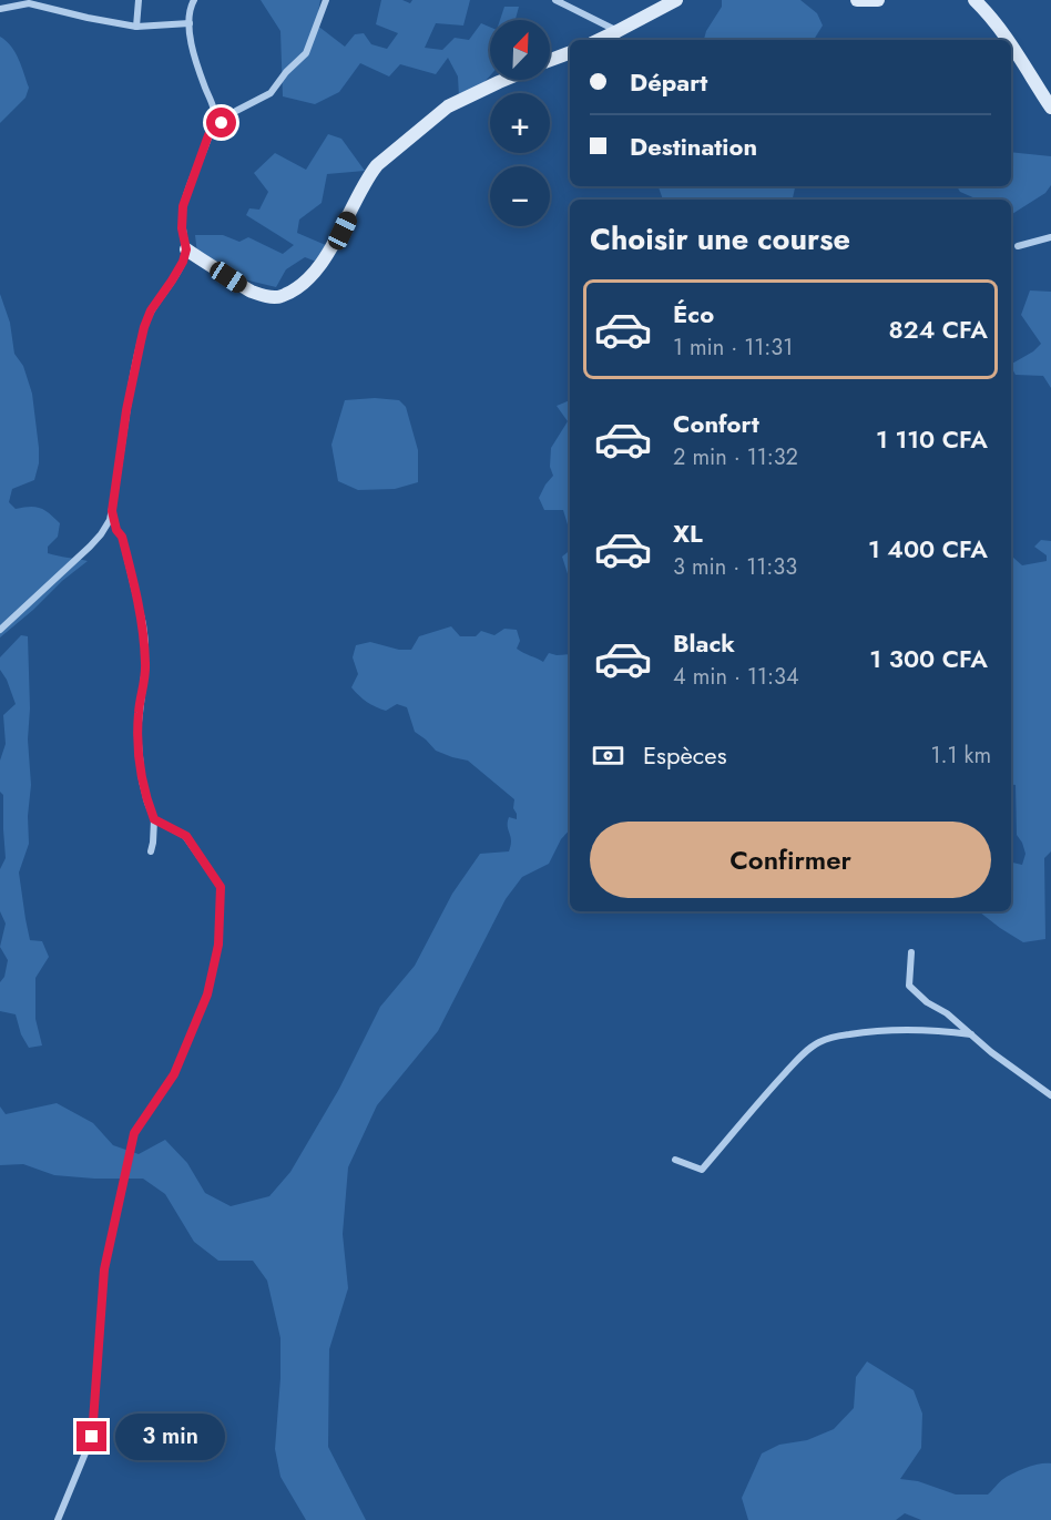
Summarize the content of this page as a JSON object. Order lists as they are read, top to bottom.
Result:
{
  "north": "top right",
  "page": {
    "map_buttons": ["+", "−"],
    "banner": ["Départ", "Destination"],
    "heading": "Choisir une course",
    "list": [
      {
        "name": "Éco",
        "note": "1 min · 11:31",
        "value": "824 CFA"
      },
      {
        "name": "Confort",
        "note": "2 min · 11:32",
        "value": "1 110 CFA"
      },
      {
        "name": "XL",
        "note": "3 min · 11:33",
        "value": "1 400 CFA"
      },
      {
        "name": "Black",
        "note": "4 min · 11:34",
        "value": "1 300 CFA"
      }
    ],
    "pay": ["Espèces", "1.1 km"],
    "buttons": "Confirmer",
    "bubble": "3 min"
  }
}
